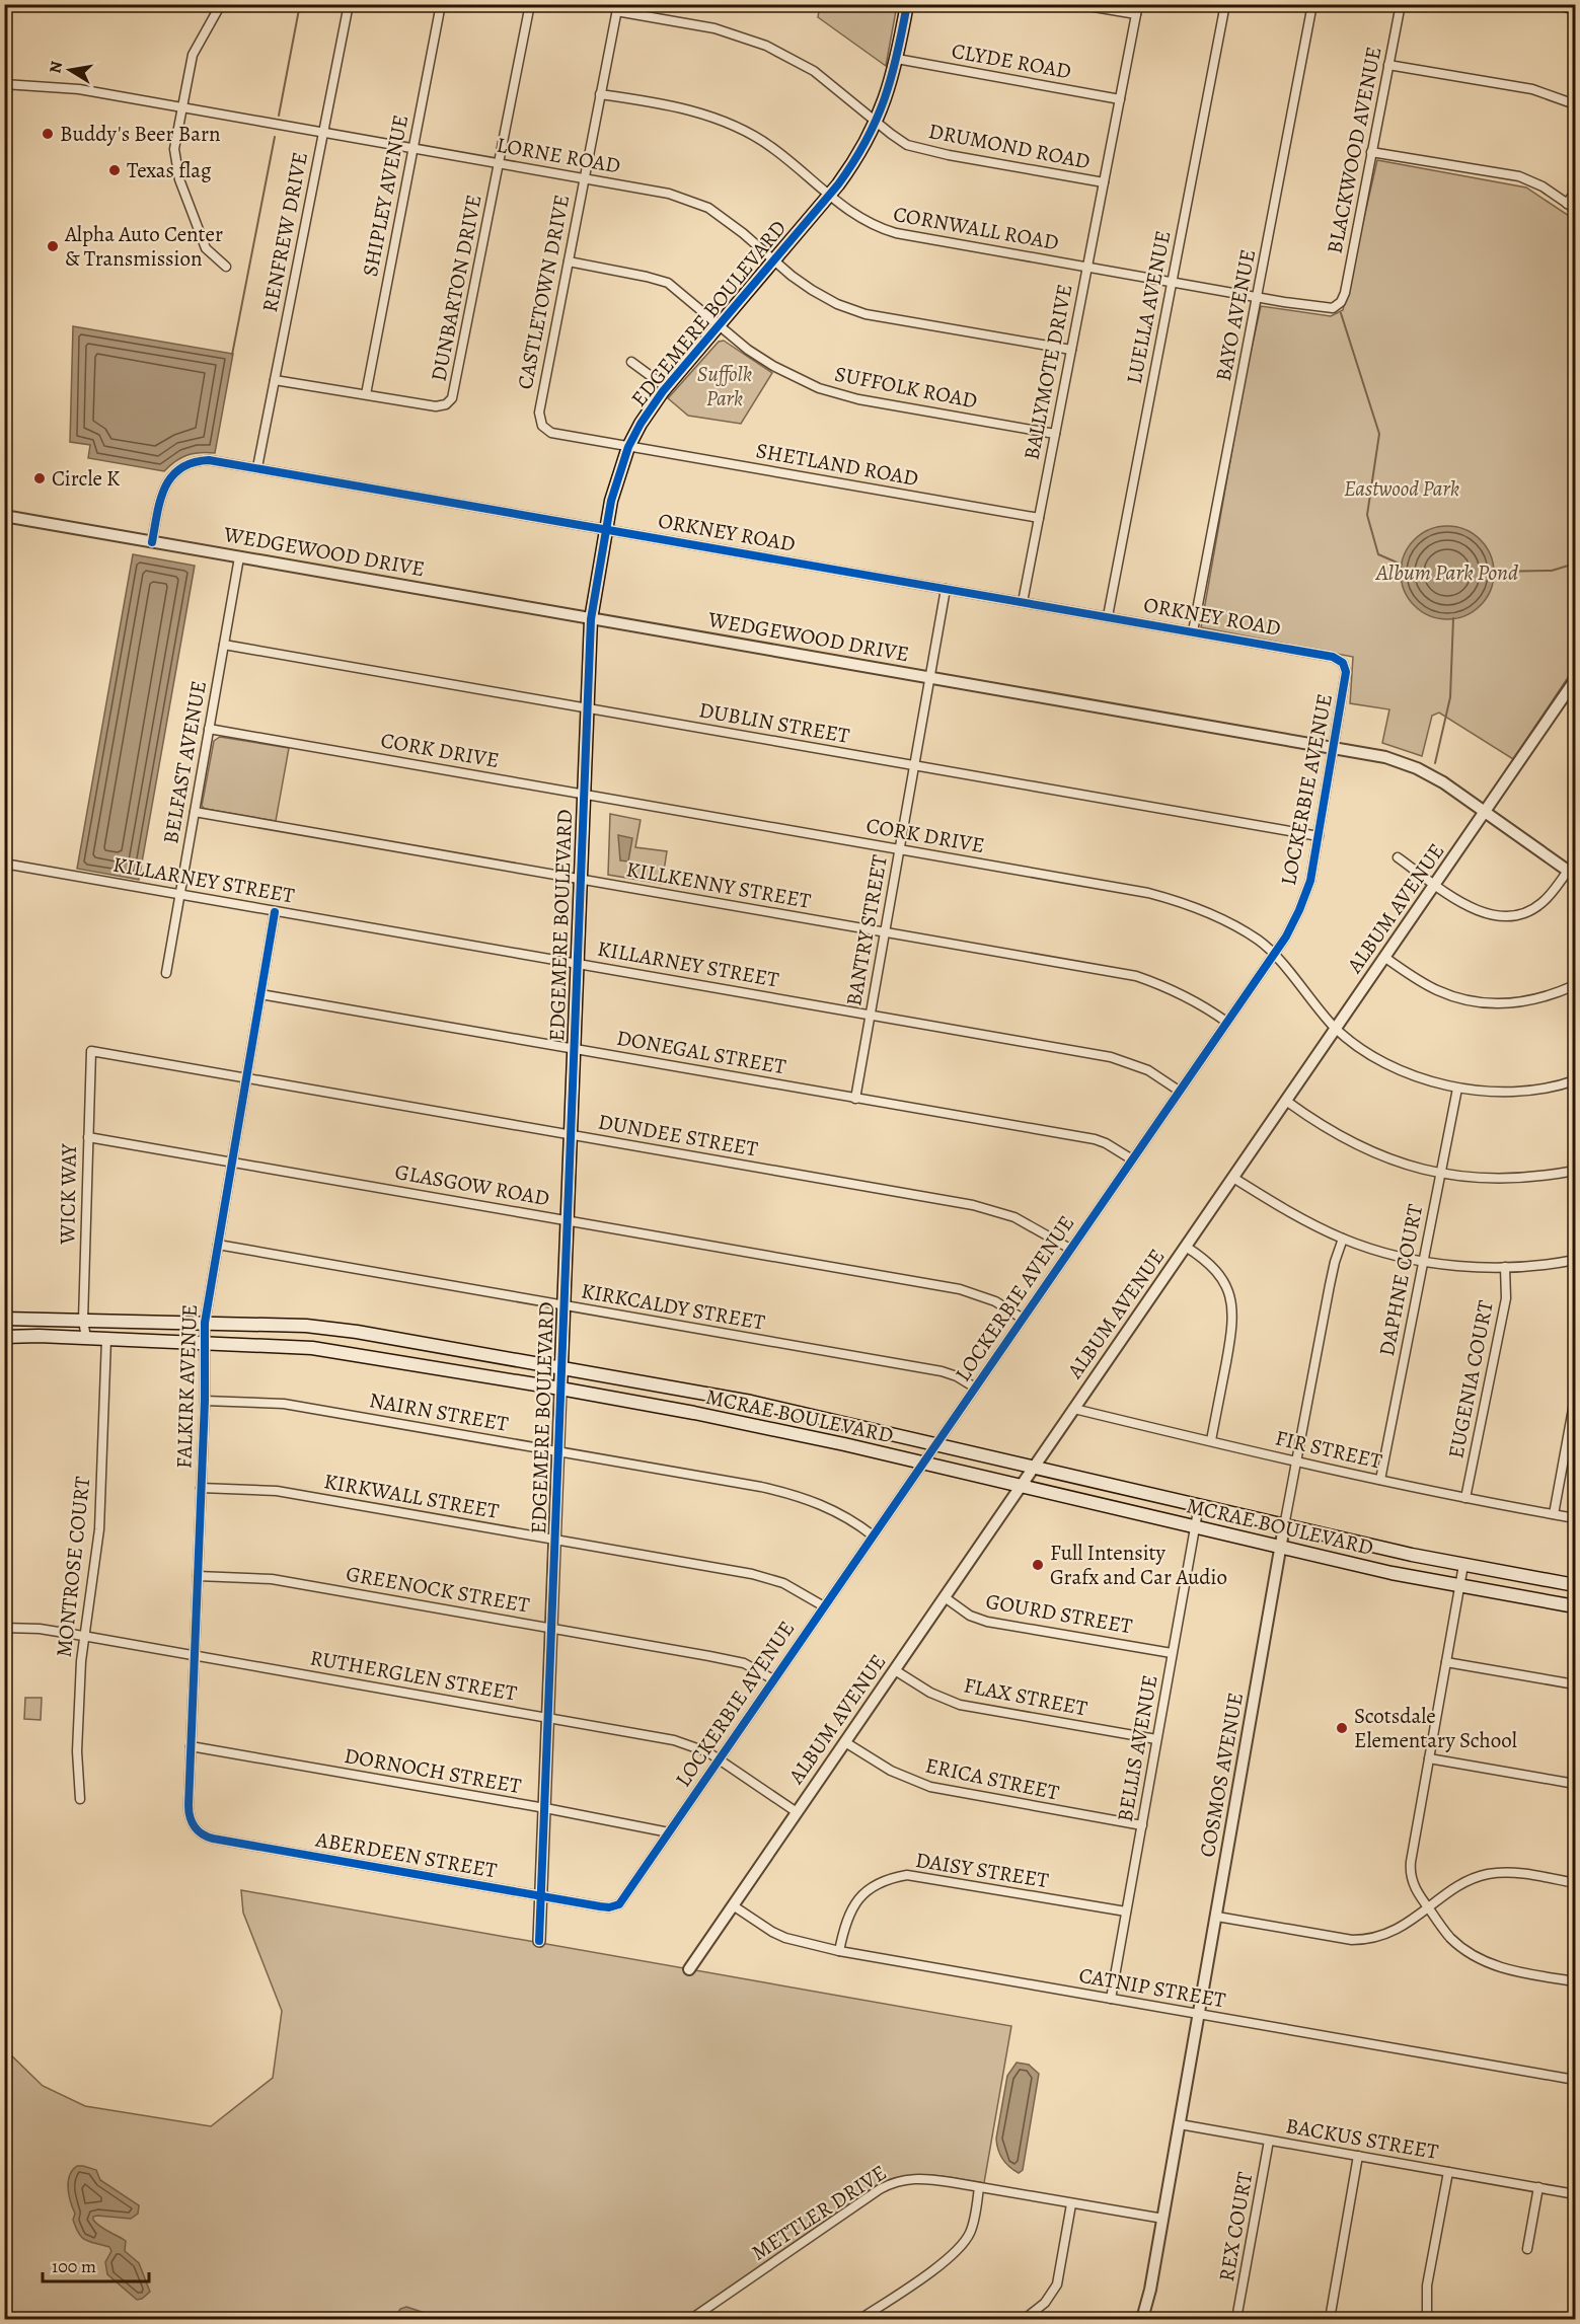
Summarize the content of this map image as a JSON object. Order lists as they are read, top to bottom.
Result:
{
  "streets": {
    "main road": ["EDGEMERE BOULEVARD", "MCRAE BOULEVARD"],
    "street": [
      "CLYDE ROAD",
      "DRUMOND ROAD",
      "BLACKWOOD AVENUE",
      "LORNE ROAD",
      "SHIPLEY AVENUE",
      "CORNWALL ROAD",
      "RENFREW DRIVE",
      "DUNBARTON DRIVE",
      "CASTLETOWN DRIVE",
      "LUELLA AVENUE",
      "BAYO AVENUE",
      "BALLYMOTE DRIVE",
      "SUFFOLK ROAD",
      "SHETLAND ROAD",
      "ORKNEY ROAD",
      "WEDGEWOOD DRIVE",
      "DUBLIN STREET",
      "CORK DRIVE",
      "BELFAST AVENUE",
      "LOCKERBIE AVENUE",
      "KILLARNEY STREET",
      "KILLKENNY STREET",
      "ALBUM AVENUE",
      "BANTRY STREET",
      "DONEGAL STREET",
      "DUNDEE STREET",
      "GLASGOW ROAD",
      "WICK WAY",
      "DAPHNE COURT",
      "KIRKCALDY STREET",
      "EUGENIA COURT",
      "FALKIRK AVENUE",
      "NAIRN STREET",
      "FIR STREET",
      "KIRKWALL STREET",
      "MONTROSE COURT",
      "GREENOCK STREET",
      "GOURD STREET",
      "RUTHERGLEN STREET",
      "FLAX STREET",
      "BELLIS AVENUE",
      "DORNOCH STREET",
      "COSMOS AVENUE",
      "ERICA STREET",
      "ABERDEEN STREET",
      "DAISY STREET",
      "CATNIP STREET",
      "BACKUS STREET",
      "METTLER DRIVE",
      "REX COURT"
    ]
  },
  "crossings": [
    ["CLYDE ROAD", "EDGEMERE BOULEVARD"],
    ["CLYDE ROAD", "BALLYMOTE DRIVE"],
    ["DRUMOND ROAD", "CASTLETOWN DRIVE"],
    ["DRUMOND ROAD", "EDGEMERE BOULEVARD"],
    ["DRUMOND ROAD", "BALLYMOTE DRIVE"],
    ["BLACKWOOD AVENUE", "CORNWALL ROAD"],
    ["LORNE ROAD", "SHIPLEY AVENUE"],
    ["LORNE ROAD", "RENFREW DRIVE"],
    ["LORNE ROAD", "DUNBARTON DRIVE"],
    ["LORNE ROAD", "CASTLETOWN DRIVE"],
    ["LORNE ROAD", "EDGEMERE BOULEVARD"],
    ["LORNE ROAD", "BALLYMOTE DRIVE"],
    ["SHIPLEY AVENUE", "DUNBARTON DRIVE"],
    ["CORNWALL ROAD", "CASTLETOWN DRIVE"],
    ["CORNWALL ROAD", "LUELLA AVENUE"],
    ["CORNWALL ROAD", "EDGEMERE BOULEVARD"],
    ["CORNWALL ROAD", "BAYO AVENUE"],
    ["CORNWALL ROAD", "BALLYMOTE DRIVE"],
    ["RENFREW DRIVE", "DUNBARTON DRIVE"],
    ["RENFREW DRIVE", "ORKNEY ROAD"],
    ["CASTLETOWN DRIVE", "EDGEMERE BOULEVARD"],
    ["CASTLETOWN DRIVE", "SUFFOLK ROAD"],
    ["CASTLETOWN DRIVE", "SHETLAND ROAD"],
    ["LUELLA AVENUE", "ORKNEY ROAD"],
    ["EDGEMERE BOULEVARD", "SUFFOLK ROAD"],
    ["EDGEMERE BOULEVARD", "SHETLAND ROAD"],
    ["EDGEMERE BOULEVARD", "ORKNEY ROAD"],
    ["EDGEMERE BOULEVARD", "WEDGEWOOD DRIVE"],
    ["EDGEMERE BOULEVARD", "DUBLIN STREET"],
    ["EDGEMERE BOULEVARD", "CORK DRIVE"],
    ["EDGEMERE BOULEVARD", "KILLARNEY STREET"],
    ["EDGEMERE BOULEVARD", "KILLKENNY STREET"],
    ["EDGEMERE BOULEVARD", "DONEGAL STREET"],
    ["EDGEMERE BOULEVARD", "DUNDEE STREET"],
    ["EDGEMERE BOULEVARD", "GLASGOW ROAD"],
    ["EDGEMERE BOULEVARD", "KIRKCALDY STREET"],
    ["EDGEMERE BOULEVARD", "NAIRN STREET"],
    ["EDGEMERE BOULEVARD", "MCRAE BOULEVARD"],
    ["EDGEMERE BOULEVARD", "KIRKWALL STREET"],
    ["EDGEMERE BOULEVARD", "GREENOCK STREET"],
    ["EDGEMERE BOULEVARD", "RUTHERGLEN STREET"],
    ["EDGEMERE BOULEVARD", "DORNOCH STREET"],
    ["EDGEMERE BOULEVARD", "ABERDEEN STREET"],
    ["BAYO AVENUE", "ORKNEY ROAD"],
    ["BALLYMOTE DRIVE", "SUFFOLK ROAD"],
    ["BALLYMOTE DRIVE", "SHETLAND ROAD"],
    ["BALLYMOTE DRIVE", "ORKNEY ROAD"],
    ["ORKNEY ROAD", "WEDGEWOOD DRIVE"],
    ["ORKNEY ROAD", "LOCKERBIE AVENUE"],
    ["ORKNEY ROAD", "BANTRY STREET"],
    ["WEDGEWOOD DRIVE", "BELFAST AVENUE"],
    ["WEDGEWOOD DRIVE", "LOCKERBIE AVENUE"],
    ["WEDGEWOOD DRIVE", "ALBUM AVENUE"],
    ["WEDGEWOOD DRIVE", "BANTRY STREET"],
    ["DUBLIN STREET", "BELFAST AVENUE"],
    ["DUBLIN STREET", "LOCKERBIE AVENUE"],
    ["DUBLIN STREET", "BANTRY STREET"],
    ["CORK DRIVE", "BELFAST AVENUE"],
    ["CORK DRIVE", "LOCKERBIE AVENUE"],
    ["CORK DRIVE", "ALBUM AVENUE"],
    ["CORK DRIVE", "BANTRY STREET"],
    ["CORK DRIVE", "DAPHNE COURT"],
    ["BELFAST AVENUE", "KILLARNEY STREET"],
    ["BELFAST AVENUE", "KILLKENNY STREET"],
    ["LOCKERBIE AVENUE", "KILLARNEY STREET"],
    ["LOCKERBIE AVENUE", "KILLKENNY STREET"],
    ["LOCKERBIE AVENUE", "DONEGAL STREET"],
    ["LOCKERBIE AVENUE", "DUNDEE STREET"],
    ["LOCKERBIE AVENUE", "GLASGOW ROAD"],
    ["LOCKERBIE AVENUE", "KIRKCALDY STREET"],
    ["LOCKERBIE AVENUE", "NAIRN STREET"],
    ["LOCKERBIE AVENUE", "MCRAE BOULEVARD"],
    ["LOCKERBIE AVENUE", "KIRKWALL STREET"],
    ["LOCKERBIE AVENUE", "GREENOCK STREET"],
    ["LOCKERBIE AVENUE", "RUTHERGLEN STREET"],
    ["LOCKERBIE AVENUE", "DORNOCH STREET"],
    ["LOCKERBIE AVENUE", "ABERDEEN STREET"],
    ["KILLARNEY STREET", "BANTRY STREET"],
    ["KILLARNEY STREET", "FALKIRK AVENUE"],
    ["KILLKENNY STREET", "BANTRY STREET"],
    ["ALBUM AVENUE", "MCRAE BOULEVARD"],
    ["ALBUM AVENUE", "FIR STREET"],
    ["ALBUM AVENUE", "GOURD STREET"],
    ["ALBUM AVENUE", "RUTHERGLEN STREET"],
    ["ALBUM AVENUE", "FLAX STREET"],
    ["ALBUM AVENUE", "ERICA STREET"],
    ["ALBUM AVENUE", "CATNIP STREET"],
    ["BANTRY STREET", "DONEGAL STREET"],
    ["DONEGAL STREET", "FALKIRK AVENUE"],
    ["DUNDEE STREET", "WICK WAY"],
    ["DUNDEE STREET", "FALKIRK AVENUE"],
    ["GLASGOW ROAD", "WICK WAY"],
    ["GLASGOW ROAD", "FALKIRK AVENUE"],
    ["WICK WAY", "MCRAE BOULEVARD"],
    ["DAPHNE COURT", "FIR STREET"],
    ["KIRKCALDY STREET", "FALKIRK AVENUE"],
    ["EUGENIA COURT", "FIR STREET"],
    ["FALKIRK AVENUE", "NAIRN STREET"],
    ["FALKIRK AVENUE", "MCRAE BOULEVARD"],
    ["FALKIRK AVENUE", "KIRKWALL STREET"],
    ["FALKIRK AVENUE", "GREENOCK STREET"],
    ["FALKIRK AVENUE", "RUTHERGLEN STREET"],
    ["FALKIRK AVENUE", "DORNOCH STREET"],
    ["FALKIRK AVENUE", "ABERDEEN STREET"],
    ["MCRAE BOULEVARD", "MONTROSE COURT"],
    ["MCRAE BOULEVARD", "BELLIS AVENUE"],
    ["MCRAE BOULEVARD", "COSMOS AVENUE"],
    ["FIR STREET", "COSMOS AVENUE"],
    ["MONTROSE COURT", "RUTHERGLEN STREET"],
    ["GOURD STREET", "BELLIS AVENUE"],
    ["FLAX STREET", "BELLIS AVENUE"],
    ["BELLIS AVENUE", "ERICA STREET"],
    ["BELLIS AVENUE", "DAISY STREET"],
    ["BELLIS AVENUE", "CATNIP STREET"],
    ["COSMOS AVENUE", "CATNIP STREET"],
    ["COSMOS AVENUE", "BACKUS STREET"],
    ["COSMOS AVENUE", "METTLER DRIVE"],
    ["DAISY STREET", "CATNIP STREET"],
    ["BACKUS STREET", "REX COURT"]
  ],
  "water": ["Album Park Pond"],
  "parks": ["Suffolk Park", "Eastwood Park"],
  "places": [
    "Buddy's Beer Barn",
    "Texas flag",
    "Alpha Auto Center & Transmission",
    "Circle K",
    "Full Intensity Grafx and Car Audio",
    "Scotsdale Elementary School"
  ],
  "scale_bar": "100 m",
  "north": "left"
}
